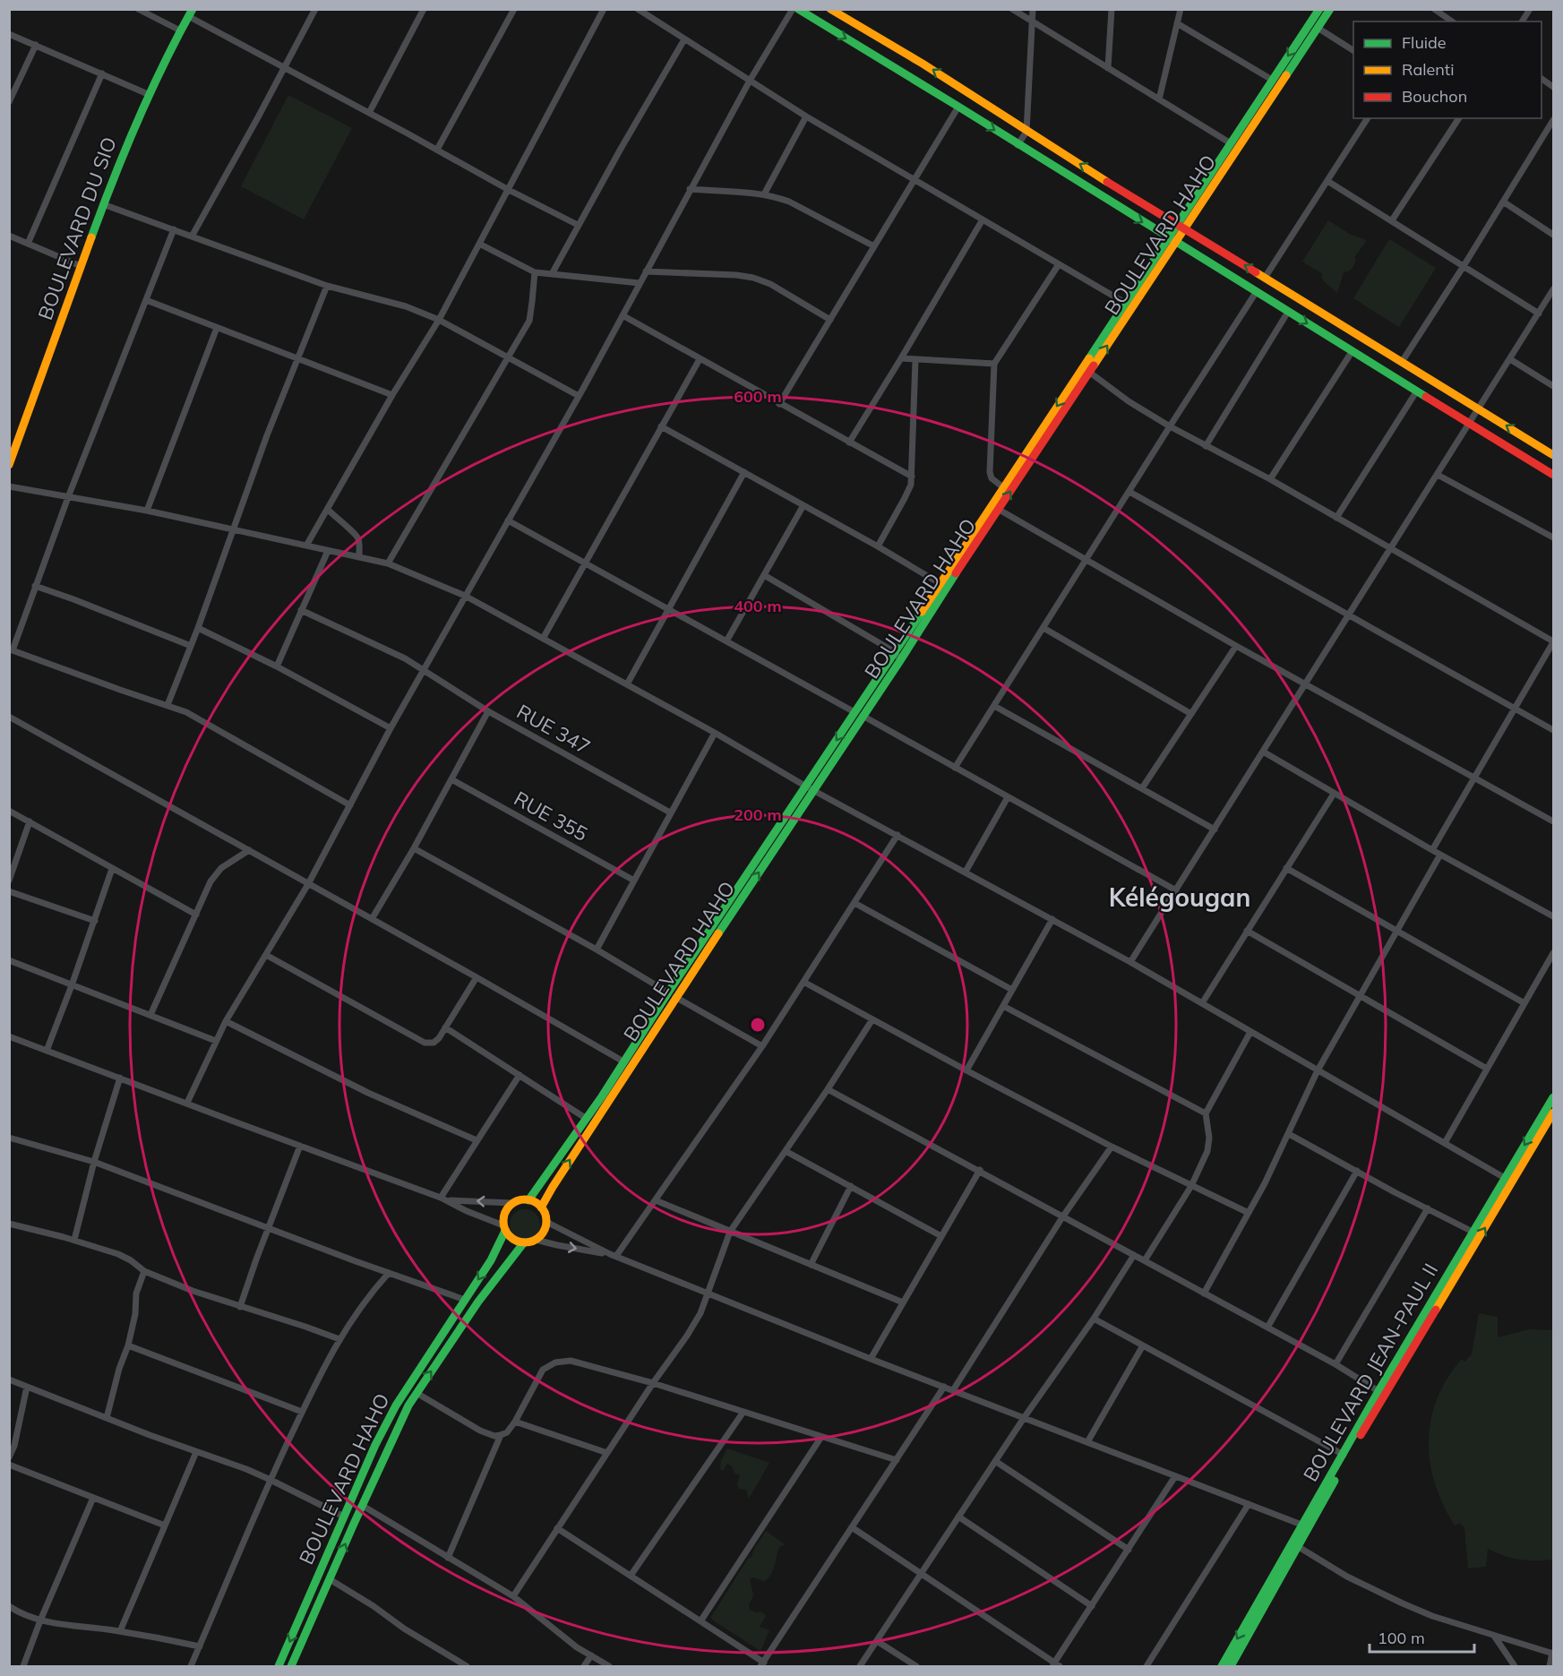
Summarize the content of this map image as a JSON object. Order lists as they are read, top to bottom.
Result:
{
  "streets": {
    "main road": ["BOULEVARD DU SIO", "BOULEVARD HAHO", "BOULEVARD JEAN-PAUL II"],
    "street": ["RUE 347", "RUE 355"]
  },
  "districts": ["Kélégougan"],
  "legend": ["Fluide", "Ralenti", "Bouchon"],
  "scale_bar": "100 m",
  "rings": ["600 m", "400 m", "200 m"]
}
